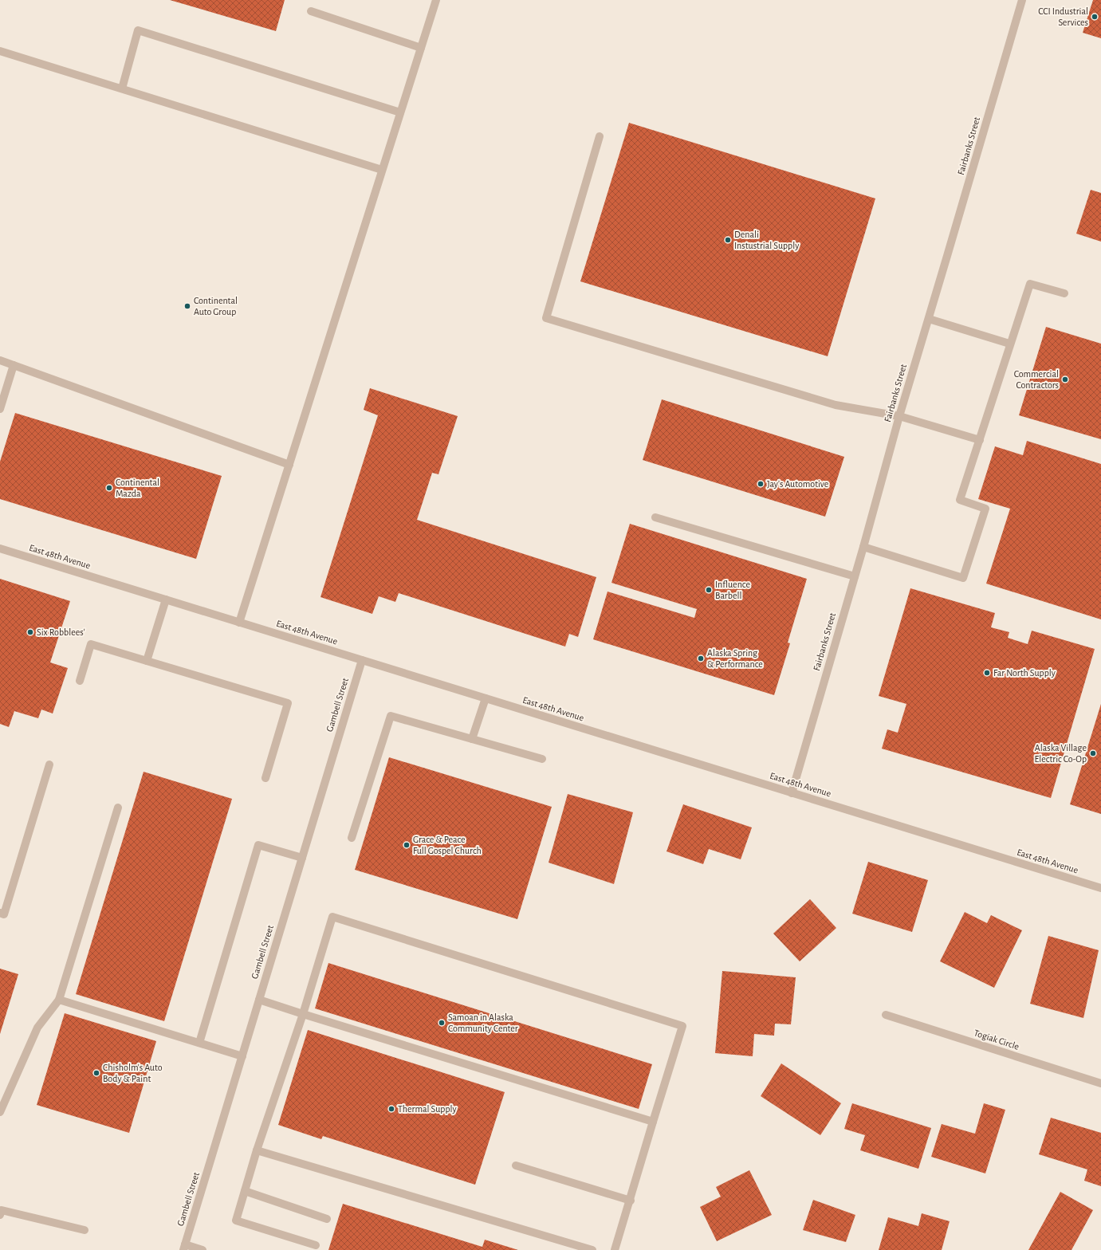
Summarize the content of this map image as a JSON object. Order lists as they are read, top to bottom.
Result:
{
  "streets": {
    "street": [
      "Fairbanks Street",
      "East 48th Avenue",
      "Gambell Street",
      "Togiak Circle"
    ]
  },
  "crossings": [
    ["Fairbanks Street", "East 48th Avenue"],
    ["East 48th Avenue", "Gambell Street"]
  ],
  "places": [
    "CCI Industrial Services",
    "Denali Instustrial Supply",
    "Continental Auto Group",
    "Commercial Contractors",
    "Jay's Automotive",
    "Continental Mazda",
    "Influence Barbell",
    "Six Robblees'",
    "Alaska Spring & Performance",
    "Far North Supply",
    "Alaska Village Electric Co-Op",
    "Grace & Peace Full Gospel Church",
    "Samoan in Alaska Community Center",
    "Chisholm's Auto Body & Paint",
    "Thermal Supply"
  ]
}
